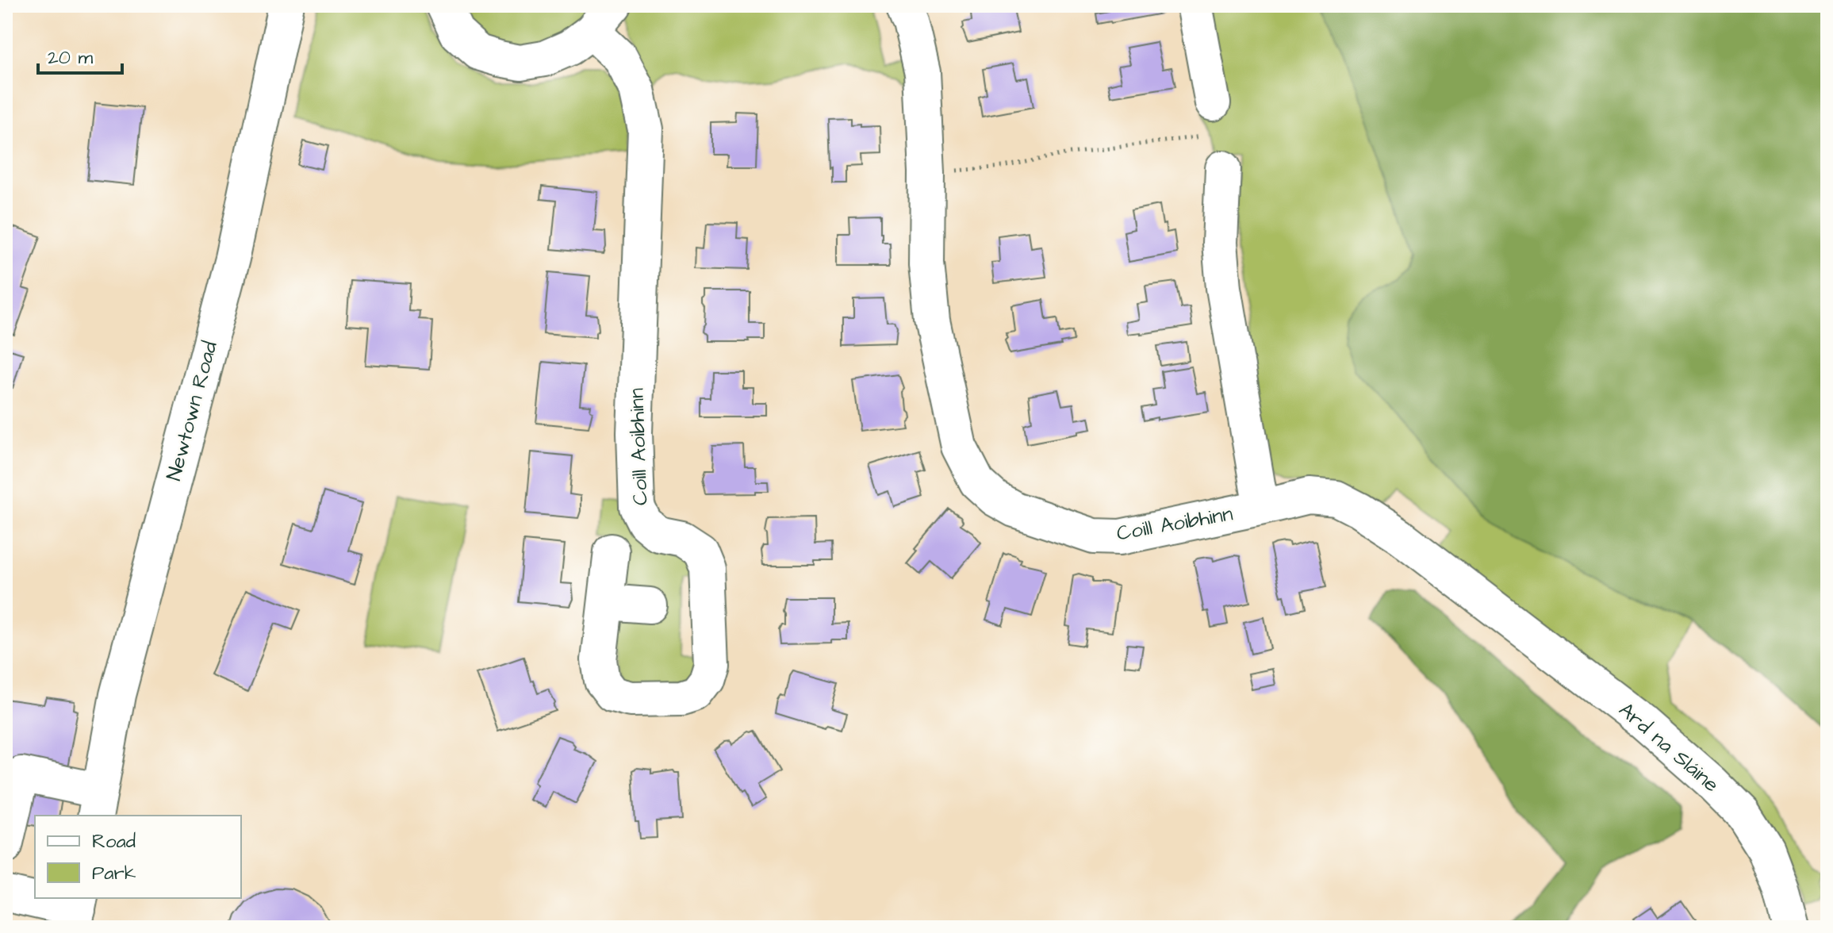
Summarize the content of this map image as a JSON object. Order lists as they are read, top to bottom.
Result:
{
  "streets": {
    "street": ["Newtown Road", "Coill Aoibhinn", "Ard na Sláine"]
  },
  "crossings": [
    ["Coill Aoibhinn", "Ard na Sláine"]
  ],
  "legend": ["Road", "Park"],
  "scale_bar": "20 m"
}
